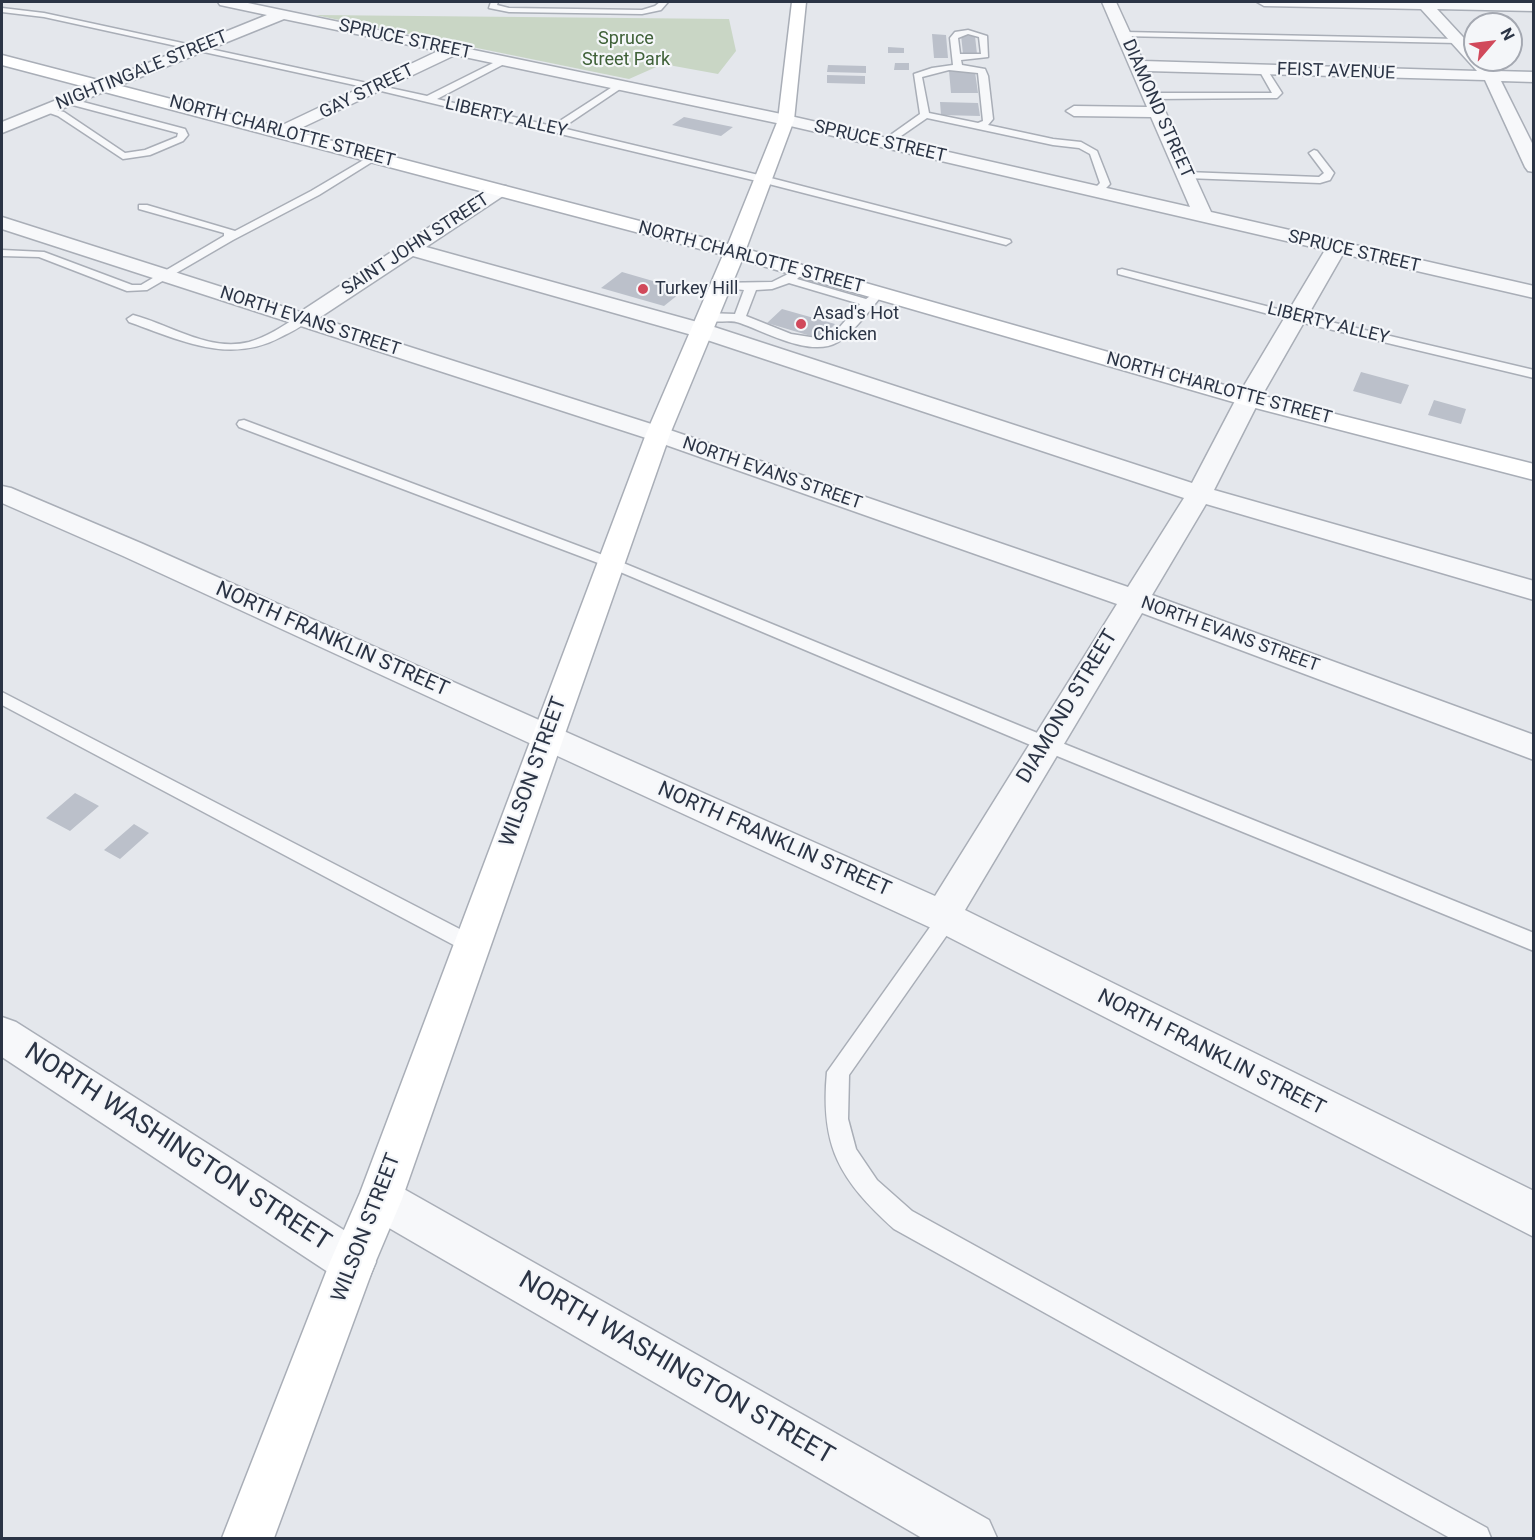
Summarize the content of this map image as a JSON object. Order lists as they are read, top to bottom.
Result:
{
  "streets": {
    "main road": ["NORTH CHARLOTTE STREET", "WILSON STREET"],
    "street": [
      "SPRUCE STREET",
      "NIGHTINGALE STREET",
      "FEIST AVENUE",
      "GAY STREET",
      "DIAMOND STREET",
      "SAINT JOHN STREET",
      "NORTH EVANS STREET",
      "NORTH FRANKLIN STREET",
      "NORTH WASHINGTON STREET"
    ],
    "lane": ["LIBERTY ALLEY"]
  },
  "crossings": [
    ["SPRUCE STREET", "NIGHTINGALE STREET"],
    ["SPRUCE STREET", "GAY STREET"],
    ["SPRUCE STREET", "DIAMOND STREET"],
    ["SPRUCE STREET", "WILSON STREET"],
    ["NIGHTINGALE STREET", "LIBERTY ALLEY"],
    ["NIGHTINGALE STREET", "NORTH CHARLOTTE STREET"],
    ["FEIST AVENUE", "DIAMOND STREET"],
    ["GAY STREET", "LIBERTY ALLEY"],
    ["GAY STREET", "NORTH CHARLOTTE STREET"],
    ["DIAMOND STREET", "LIBERTY ALLEY"],
    ["DIAMOND STREET", "NORTH CHARLOTTE STREET"],
    ["DIAMOND STREET", "NORTH EVANS STREET"],
    ["DIAMOND STREET", "NORTH FRANKLIN STREET"],
    ["LIBERTY ALLEY", "WILSON STREET"],
    ["NORTH CHARLOTTE STREET", "SAINT JOHN STREET"],
    ["NORTH CHARLOTTE STREET", "WILSON STREET"],
    ["SAINT JOHN STREET", "NORTH EVANS STREET"],
    ["NORTH EVANS STREET", "WILSON STREET"],
    ["NORTH FRANKLIN STREET", "WILSON STREET"],
    ["WILSON STREET", "NORTH WASHINGTON STREET"]
  ],
  "parks": ["Spruce Street Park"],
  "places": ["Turkey Hill", "Asad's Hot Chicken"],
  "north": "top right"
}
